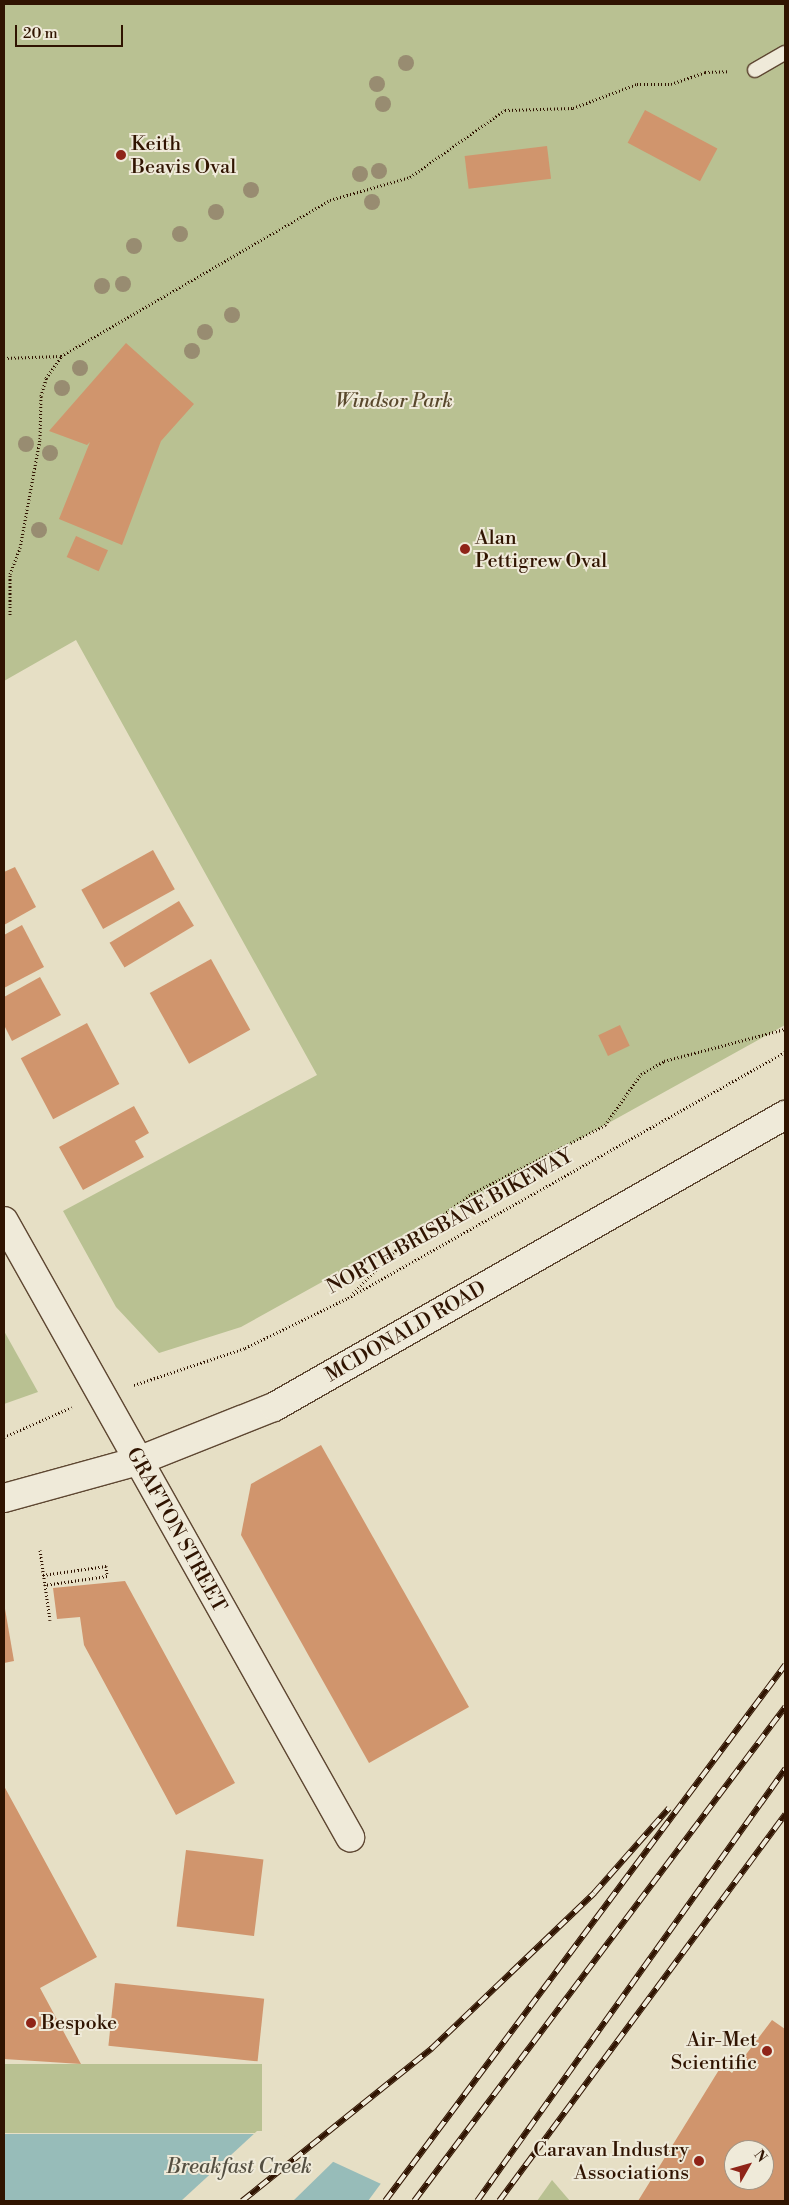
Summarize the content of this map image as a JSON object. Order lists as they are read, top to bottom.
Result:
{
  "streets": {
    "street": ["MCDONALD ROAD", "GRAFTON STREET"],
    "path": ["NORTH BRISBANE BIKEWAY"]
  },
  "crossings": [
    ["MCDONALD ROAD", "GRAFTON STREET"]
  ],
  "water": ["Breakfast Creek"],
  "parks": ["Windsor Park"],
  "places": [
    "Keith Beavis Oval",
    "Alan Pettigrew Oval",
    "Bespoke",
    "Air-Met Scientific",
    "Caravan Industry Associations"
  ],
  "scale_bar": "20 m",
  "north": "top right"
}
